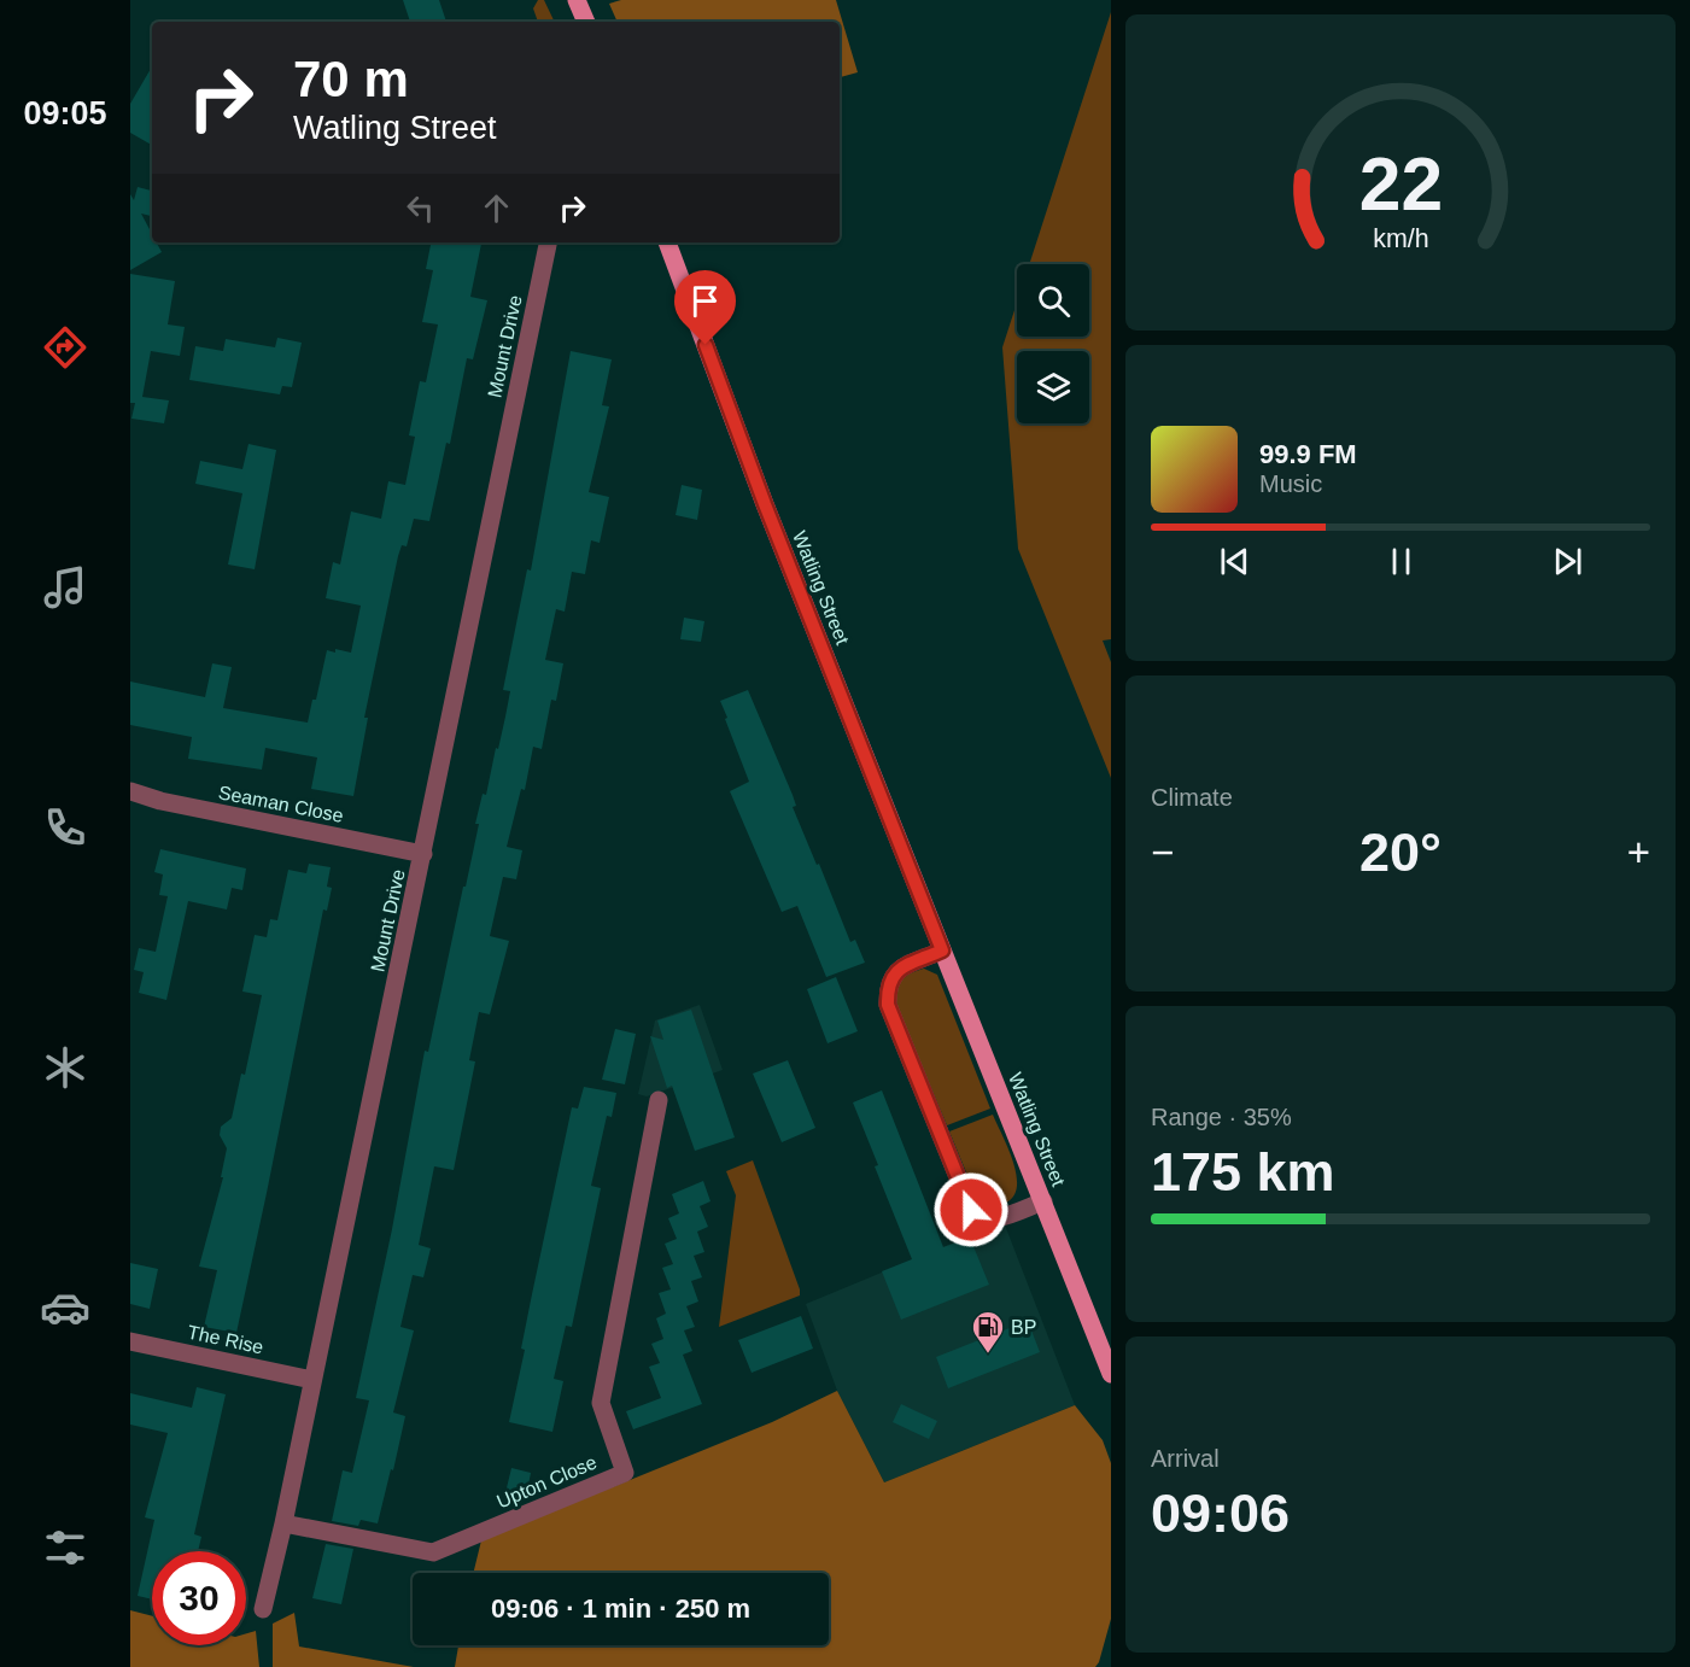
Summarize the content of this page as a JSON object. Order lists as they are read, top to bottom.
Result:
{
  "streets": {
    "main road": ["Watling Street"],
    "street": [
      "Mount Drive",
      "Seaman Close",
      "The Rise",
      "Upton Close"
    ]
  },
  "crossings": [
    ["Mount Drive", "Seaman Close"],
    ["Mount Drive", "The Rise"],
    ["Mount Drive", "Upton Close"]
  ],
  "places": {
    "fuel station": ["BP"]
  },
  "page": {
    "tabs": "09:05",
    "turn": ["70 m", "Watling Street"],
    "song": ["99.9 FM", "Music"],
    "tile": [
      "Climate",
      ["Range · 35%", "175 km"],
      ["Arrival", "09:06"]
    ],
    "heat": ["−", "20°", "+"],
    "limit": "30",
    "trip": "09:06 · 1 min · 250 m",
    "gauge": ["22", "km/h"]
  }
}
